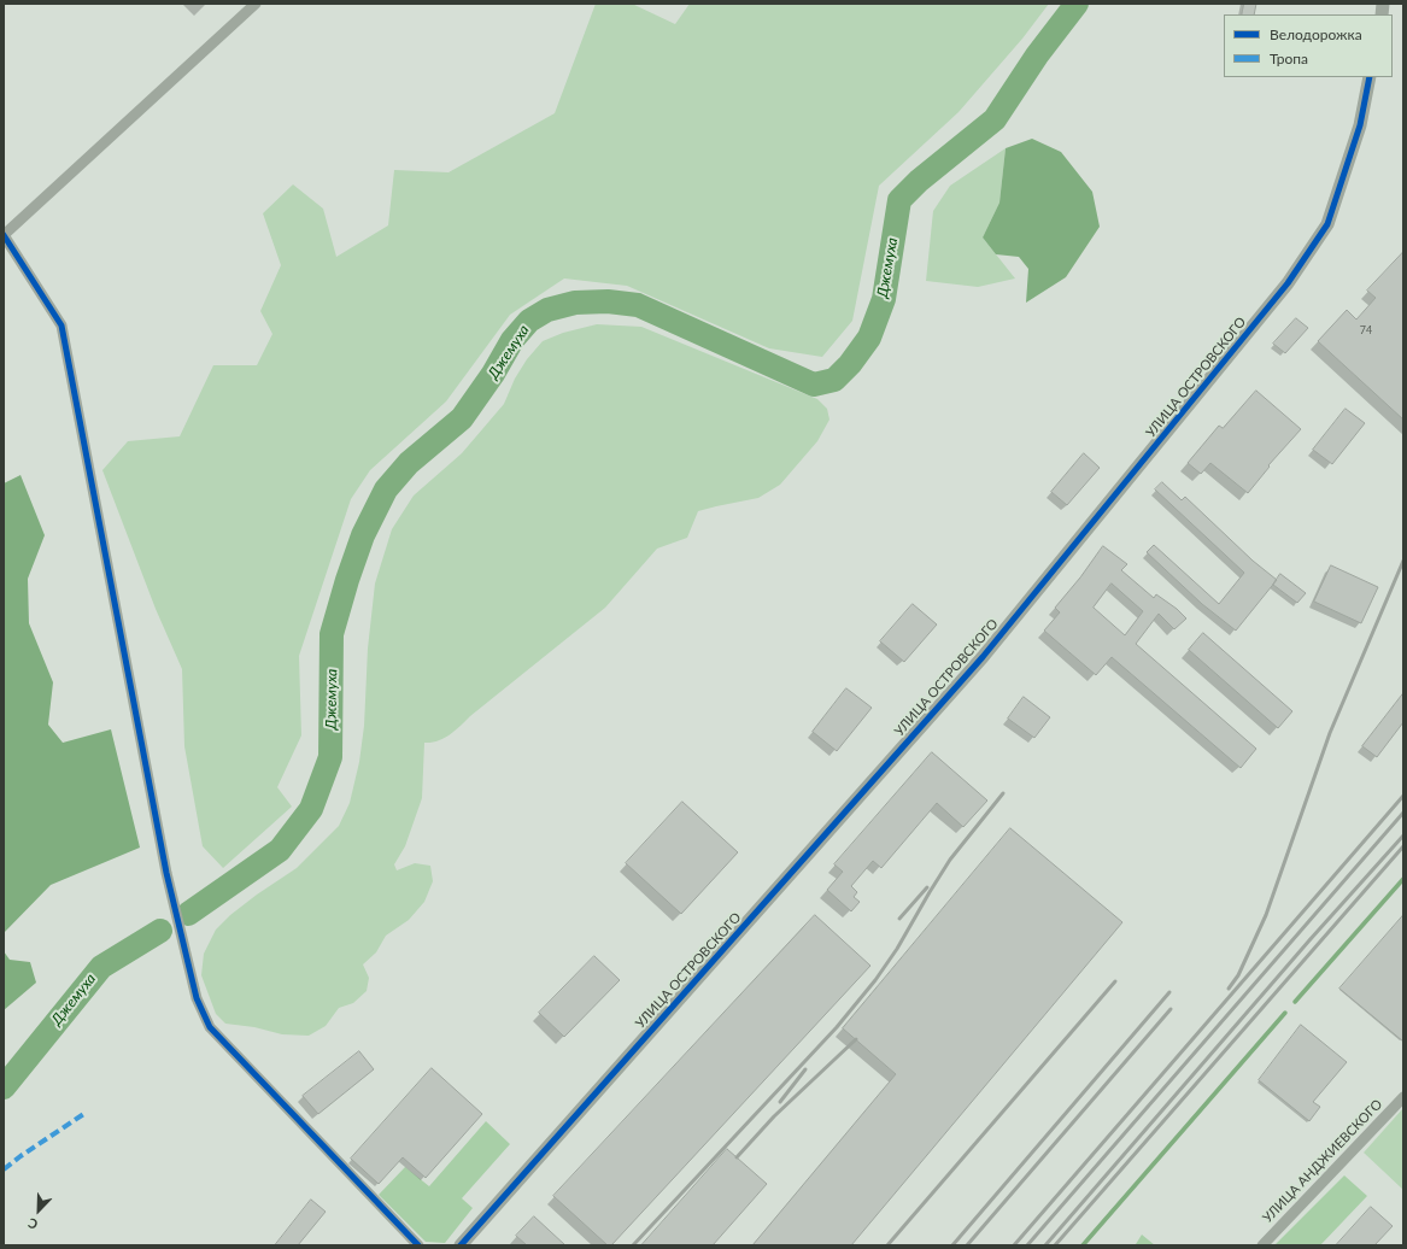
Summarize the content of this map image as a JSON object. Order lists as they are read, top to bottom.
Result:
{
  "streets": {
    "street": ["УЛИЦА ОСТРОВСКОГО", "УЛИЦА АНДЖИЕВСКОГО"]
  },
  "water": ["Джемуха"],
  "house_numbers": ["74"],
  "legend": ["Велодорожка", "Тропа"],
  "north": "bottom left"
}
